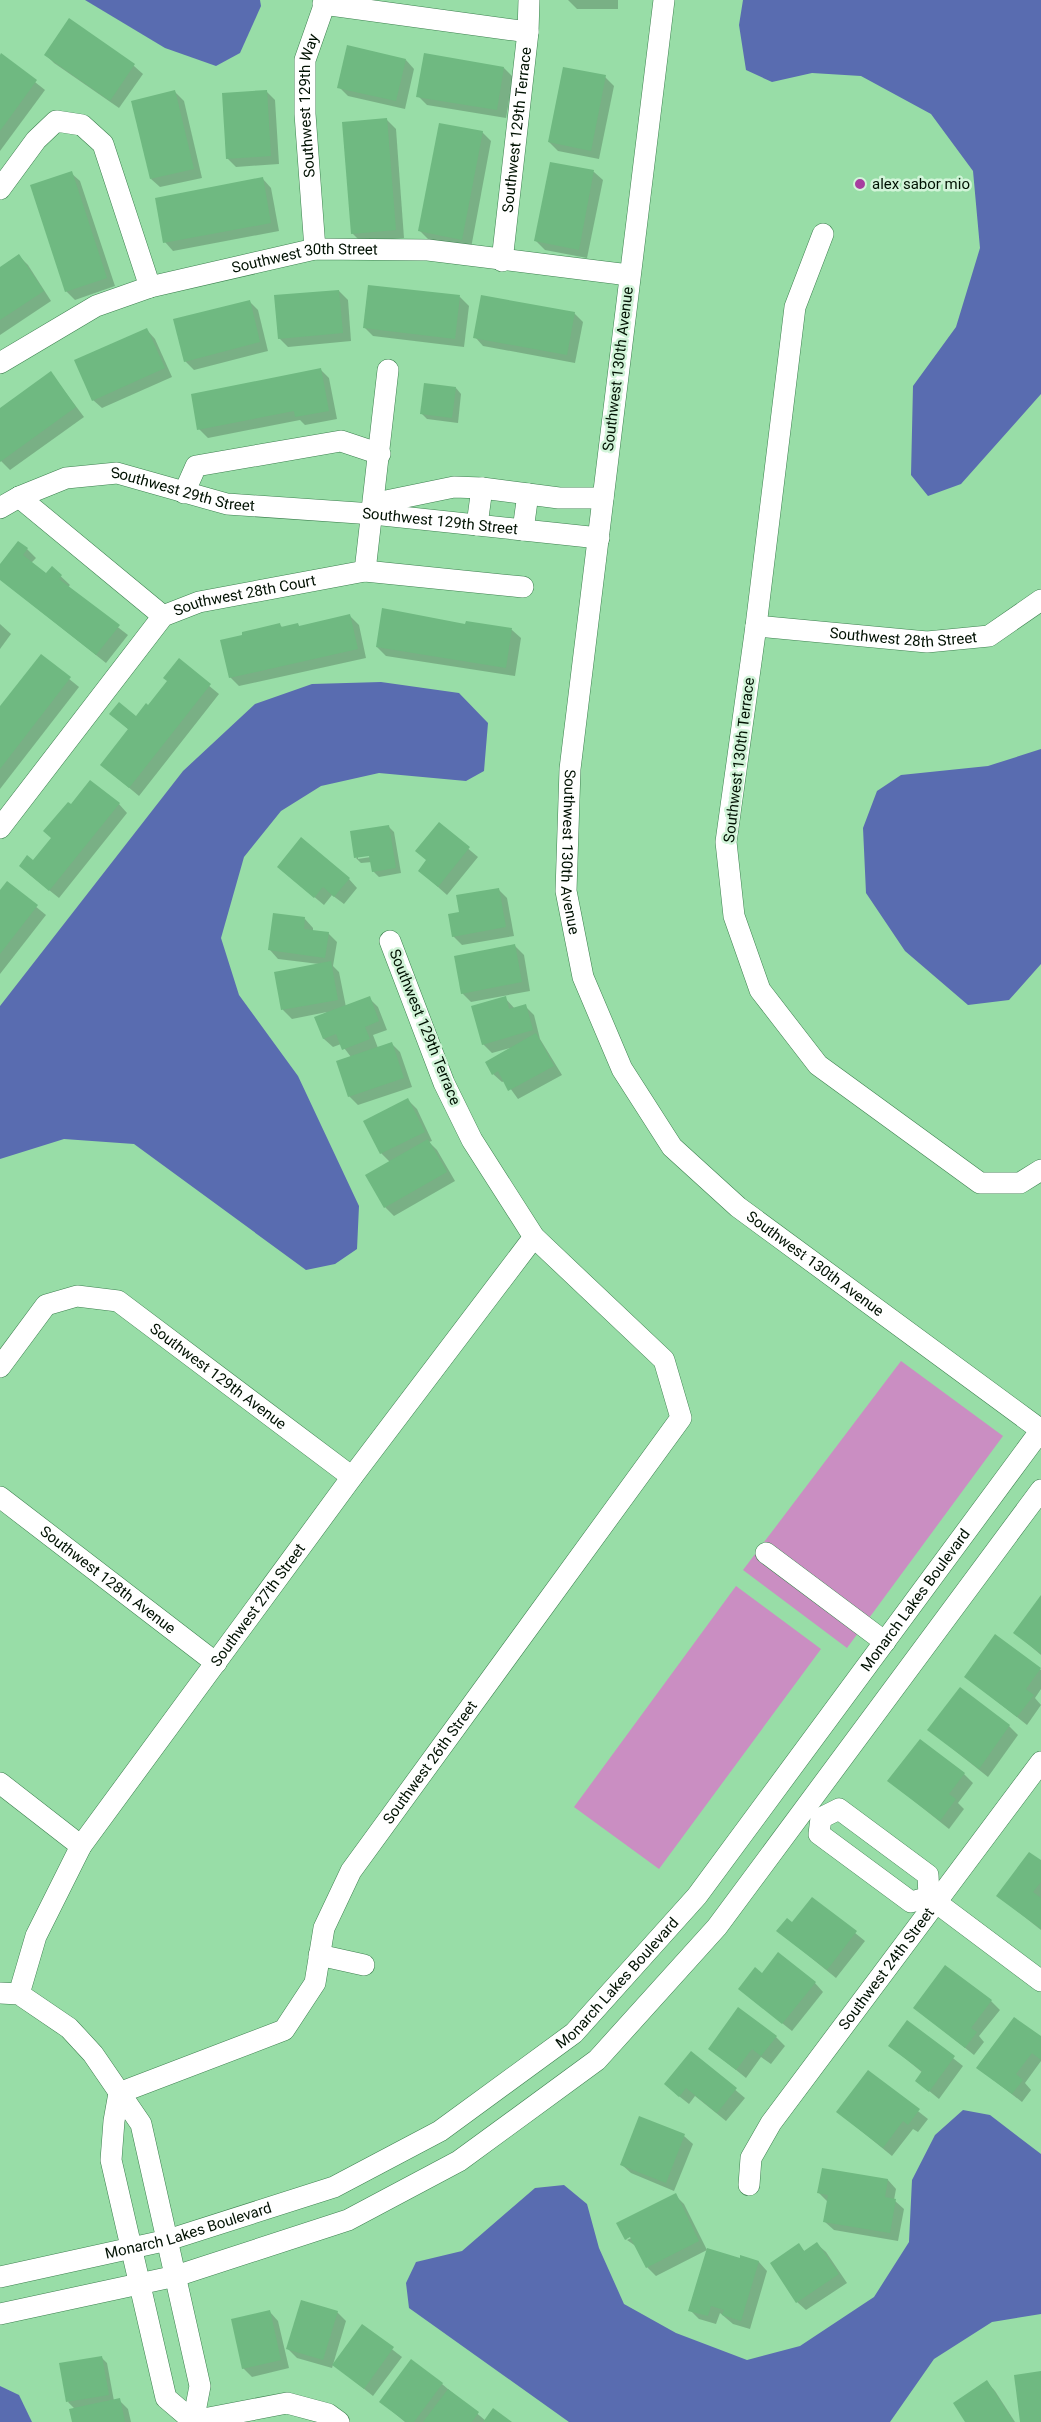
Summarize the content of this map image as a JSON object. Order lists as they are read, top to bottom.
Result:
{
  "streets": {
    "street": [
      "Southwest 129th Way",
      "Southwest 129th Terrace",
      "Southwest 30th Street",
      "Southwest 130th Avenue",
      "Southwest 29th Street",
      "Southwest 129th Street",
      "Southwest 28th Court",
      "Southwest 28th Street",
      "Southwest 130th Terrace",
      "Southwest 129th Avenue",
      "Southwest 128th Avenue",
      "Monarch Lakes Boulevard",
      "Southwest 27th Street",
      "Southwest 26th Street",
      "Southwest 24th Street"
    ]
  },
  "crossings": [
    ["Southwest 129th Way", "Southwest 30th Street"],
    ["Southwest 129th Terrace", "Southwest 30th Street"],
    ["Southwest 129th Terrace", "Southwest 27th Street"],
    ["Southwest 129th Terrace", "Southwest 26th Street"],
    ["Southwest 30th Street", "Southwest 130th Avenue"],
    ["Southwest 130th Avenue", "Southwest 129th Street"],
    ["Southwest 130th Avenue", "Monarch Lakes Boulevard"],
    ["Southwest 29th Street", "Southwest 129th Street"],
    ["Southwest 28th Street", "Southwest 130th Terrace"],
    ["Southwest 129th Avenue", "Southwest 27th Street"],
    ["Southwest 128th Avenue", "Southwest 27th Street"]
  ],
  "places": ["alex sabor mio"]
}
